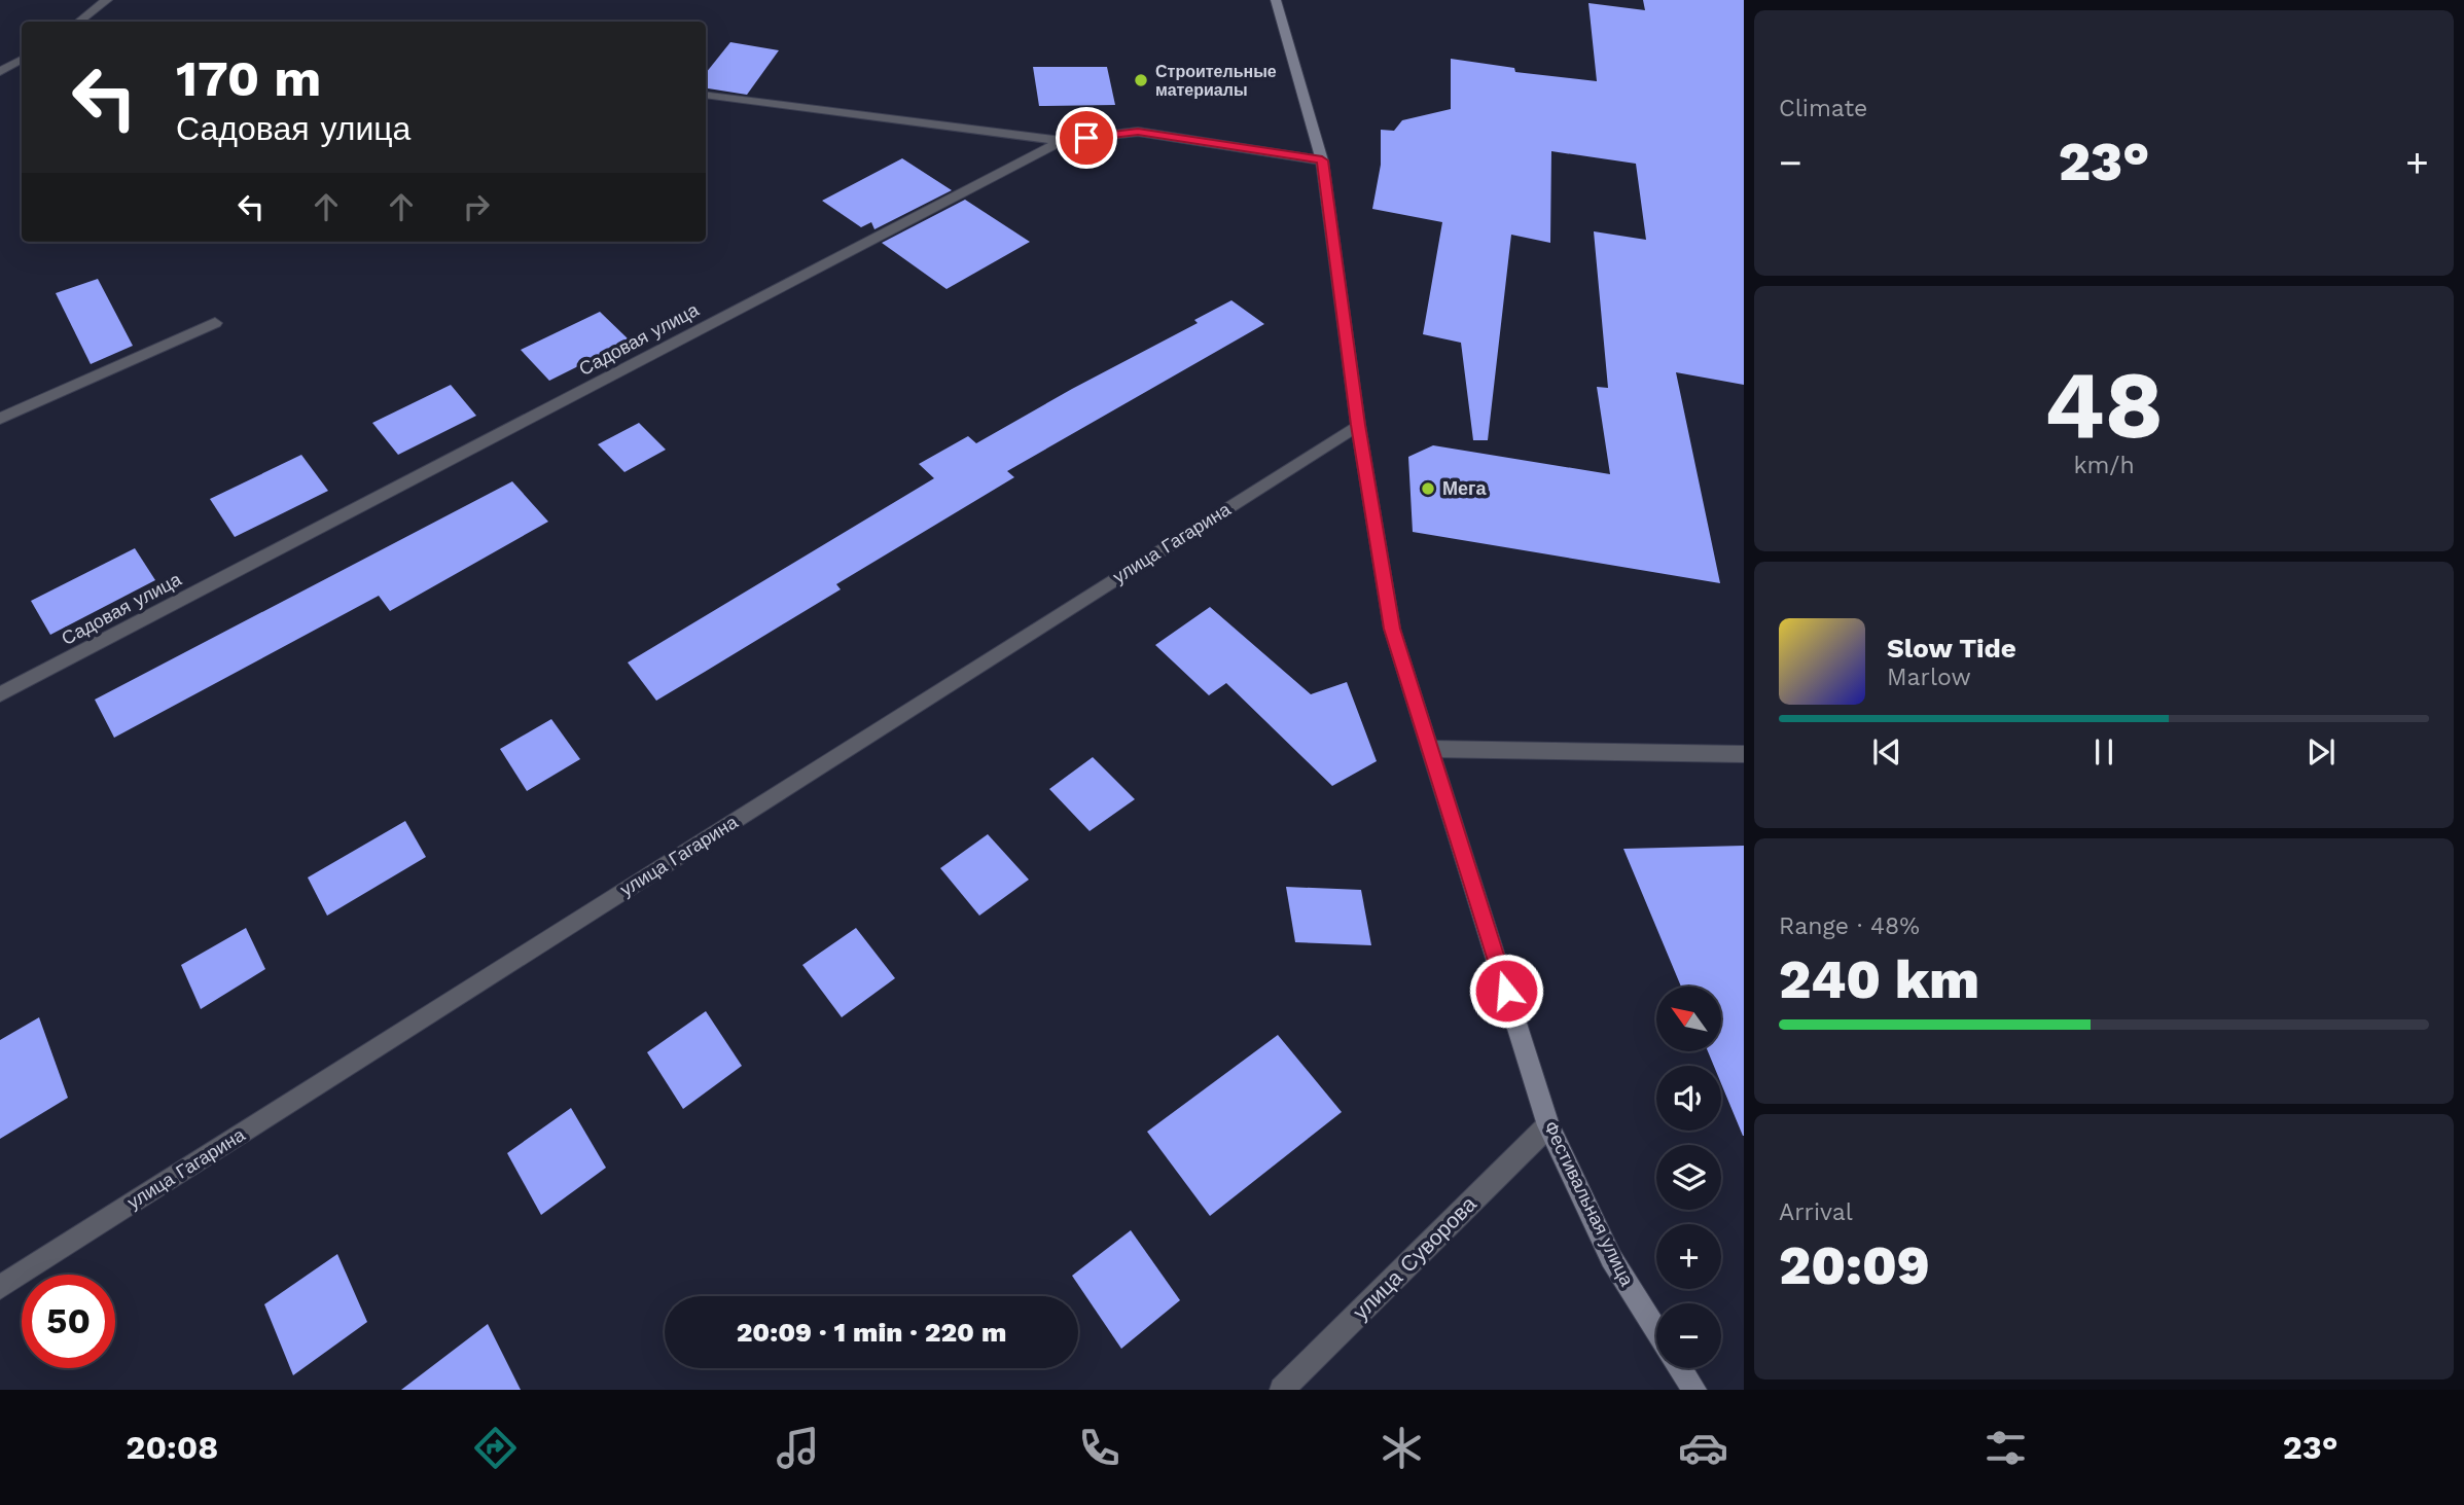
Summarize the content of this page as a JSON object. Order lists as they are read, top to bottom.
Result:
{
  "streets": {
    "main road": ["Фестивальная улица"],
    "street": ["Садовая улица", "улица Гагарина", "улица Суворова"]
  },
  "crossings": [
    ["Садовая улица", "Фестивальная улица"],
    ["улица Гагарина", "Фестивальная улица"],
    ["Фестивальная улица", "улица Суворова"]
  ],
  "places": ["Строительные материалы", "Мега"],
  "north": "top left",
  "page": {
    "tile": [
      "Climate",
      ["48", "km/h"],
      ["Range · 48%", "240 km"],
      ["Arrival", "20:09"]
    ],
    "turn": ["170 m", "Садовая улица"],
    "heat": ["−", "23°", "+"],
    "song": ["Slow Tide", "Marlow"],
    "map_buttons": ["+", "−"],
    "limit": "50",
    "trip": "20:09 · 1 min · 220 m",
    "tabs": ["20:08", "23°"]
  }
}
